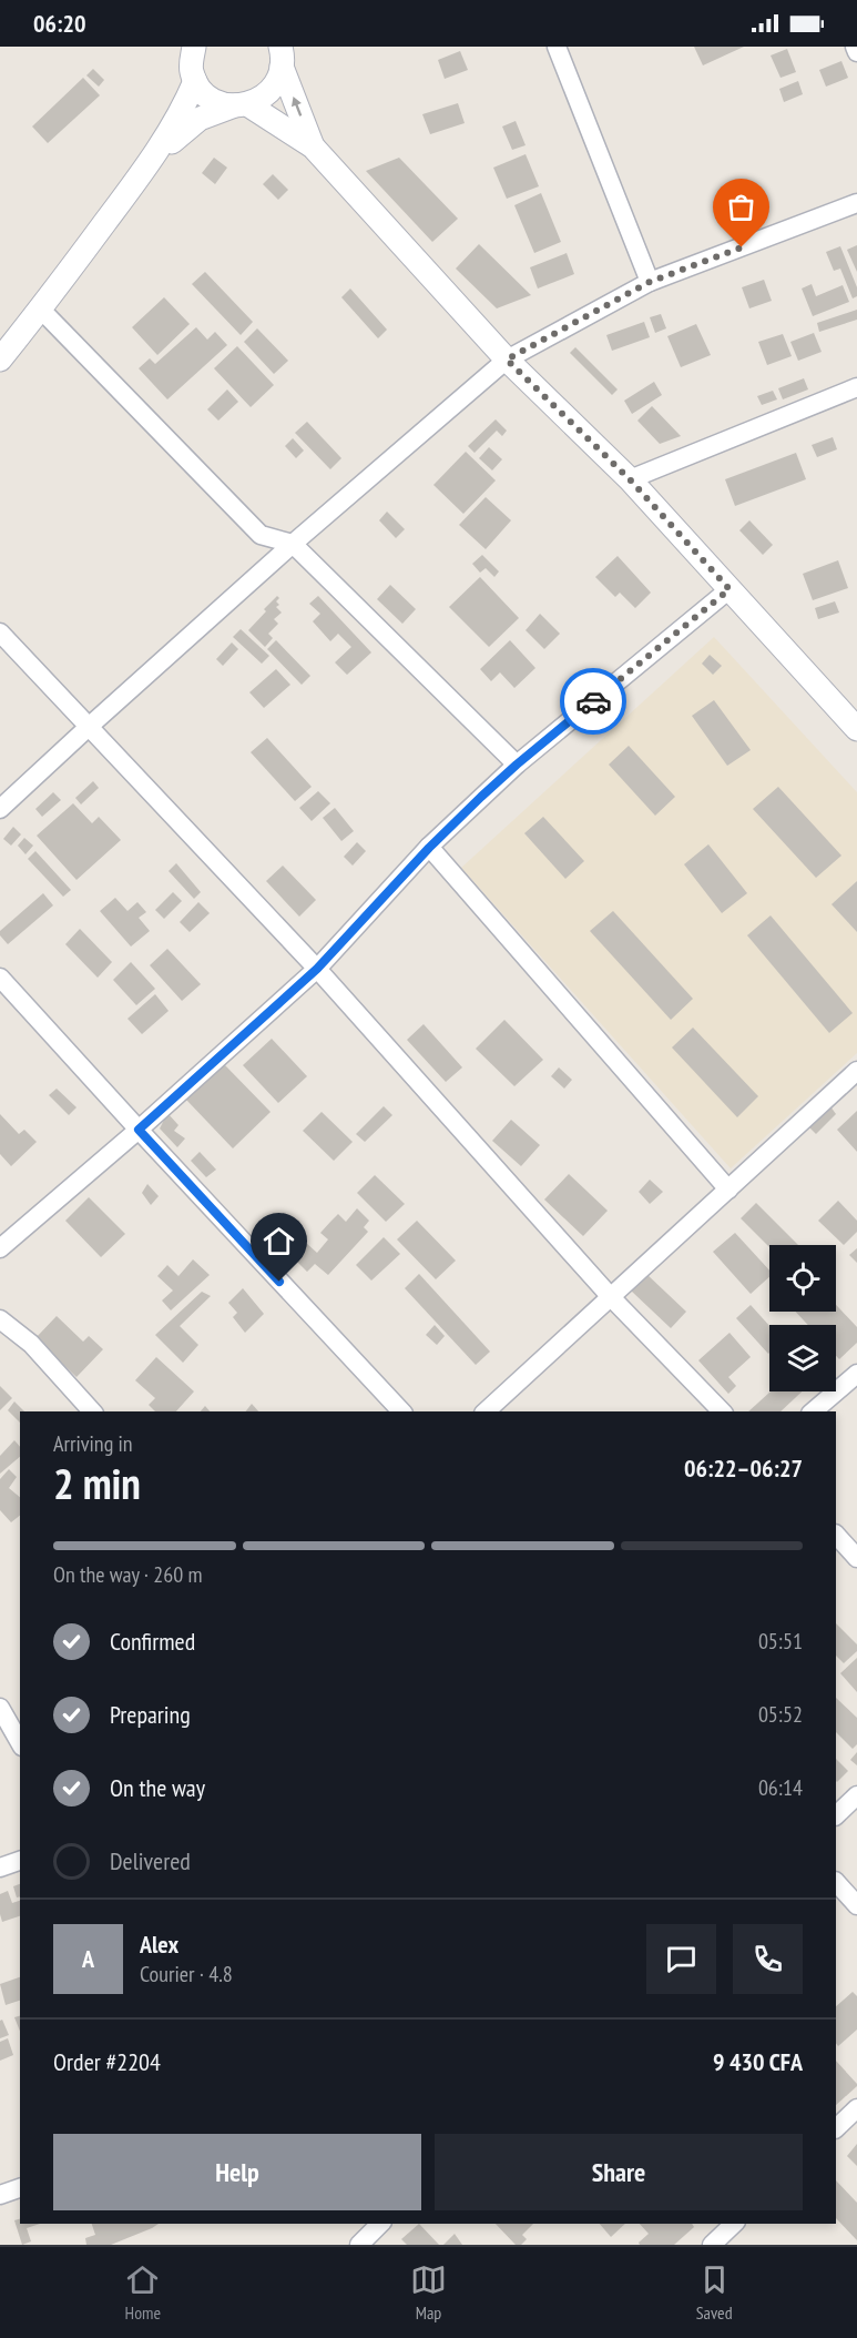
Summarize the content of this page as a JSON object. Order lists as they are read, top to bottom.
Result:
{
  "page": {
    "status": "06:20",
    "heading": ["2 min", "Arriving in", "06:22–06:27"],
    "panel": [
      "Alex",
      "Courier · 4.8",
      "Order #2204",
      "9 430 CFA"
    ],
    "bar": "On the way · 260 m",
    "list": [
      ["Confirmed", "05:51"],
      ["Preparing", "05:52"],
      ["On the way", "06:14"],
      "Delivered"
    ],
    "round": "A",
    "buttons": ["Help", "Share"],
    "tabs": ["Home", "Map", "Saved"]
  }
}
